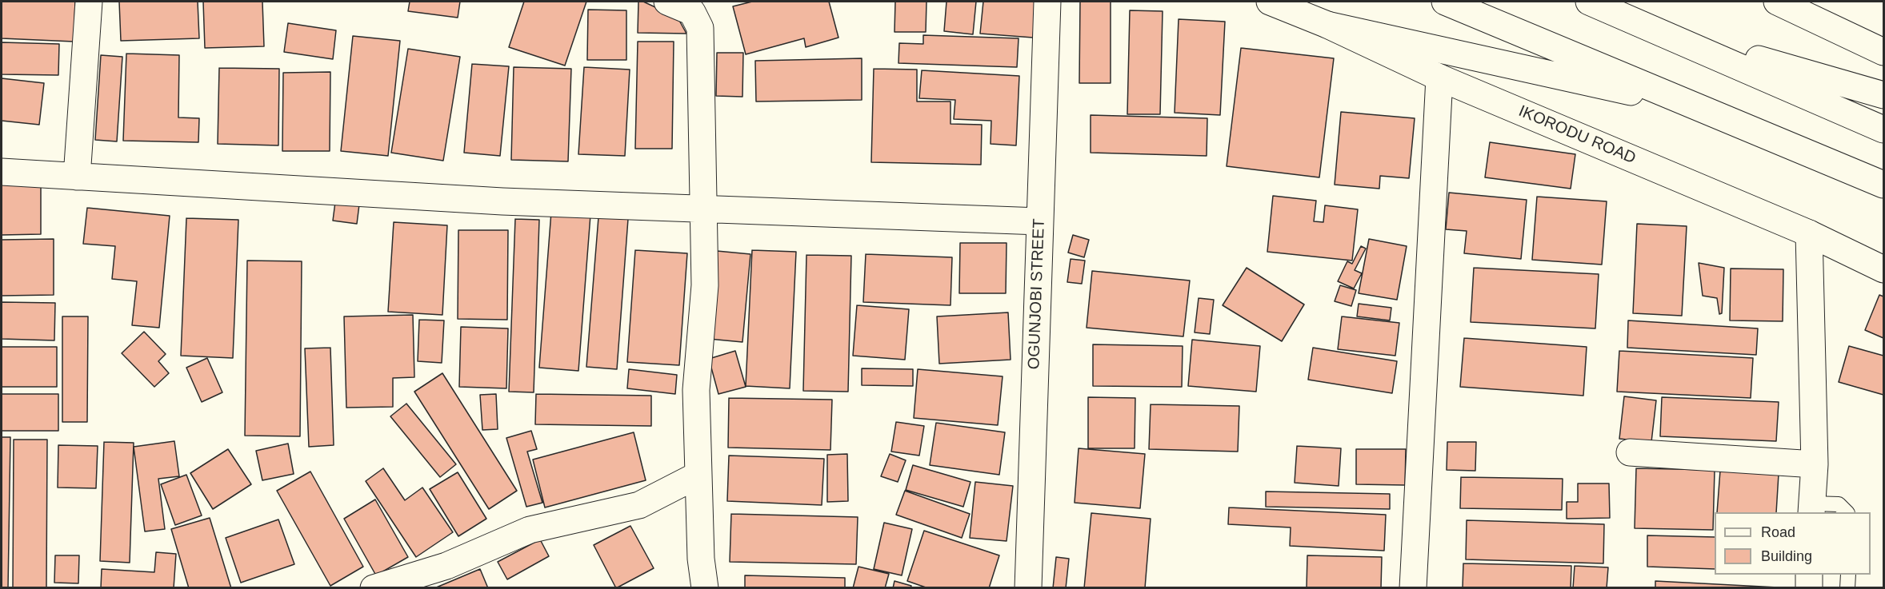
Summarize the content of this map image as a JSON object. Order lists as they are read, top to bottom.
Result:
{
  "streets": {
    "main road": ["IKORODU ROAD", "OGUNJOBI STREET"]
  },
  "legend": ["Road", "Building"]
}
